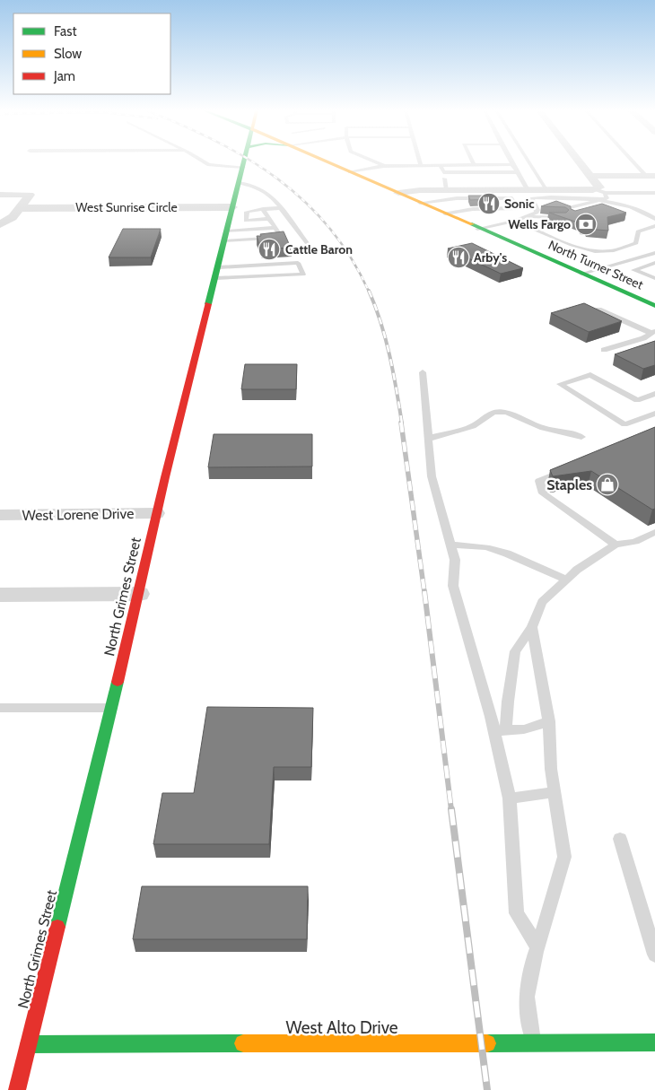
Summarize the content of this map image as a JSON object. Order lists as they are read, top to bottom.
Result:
{
  "streets": {
    "main road": ["North Turner Street", "North Grimes Street", "West Alto Drive"],
    "street": ["West Sunrise Circle", "West Lorene Drive"]
  },
  "crossings": [
    ["West Sunrise Circle", "North Grimes Street"],
    ["West Lorene Drive", "North Grimes Street"],
    ["North Grimes Street", "West Alto Drive"]
  ],
  "places": {
    "restaurant": ["Sonic", "Cattle Baron", "Arby's"],
    "bank": ["Wells Fargo"],
    "shop": ["Staples"]
  },
  "legend": ["Fast", "Slow", "Jam"]
}
